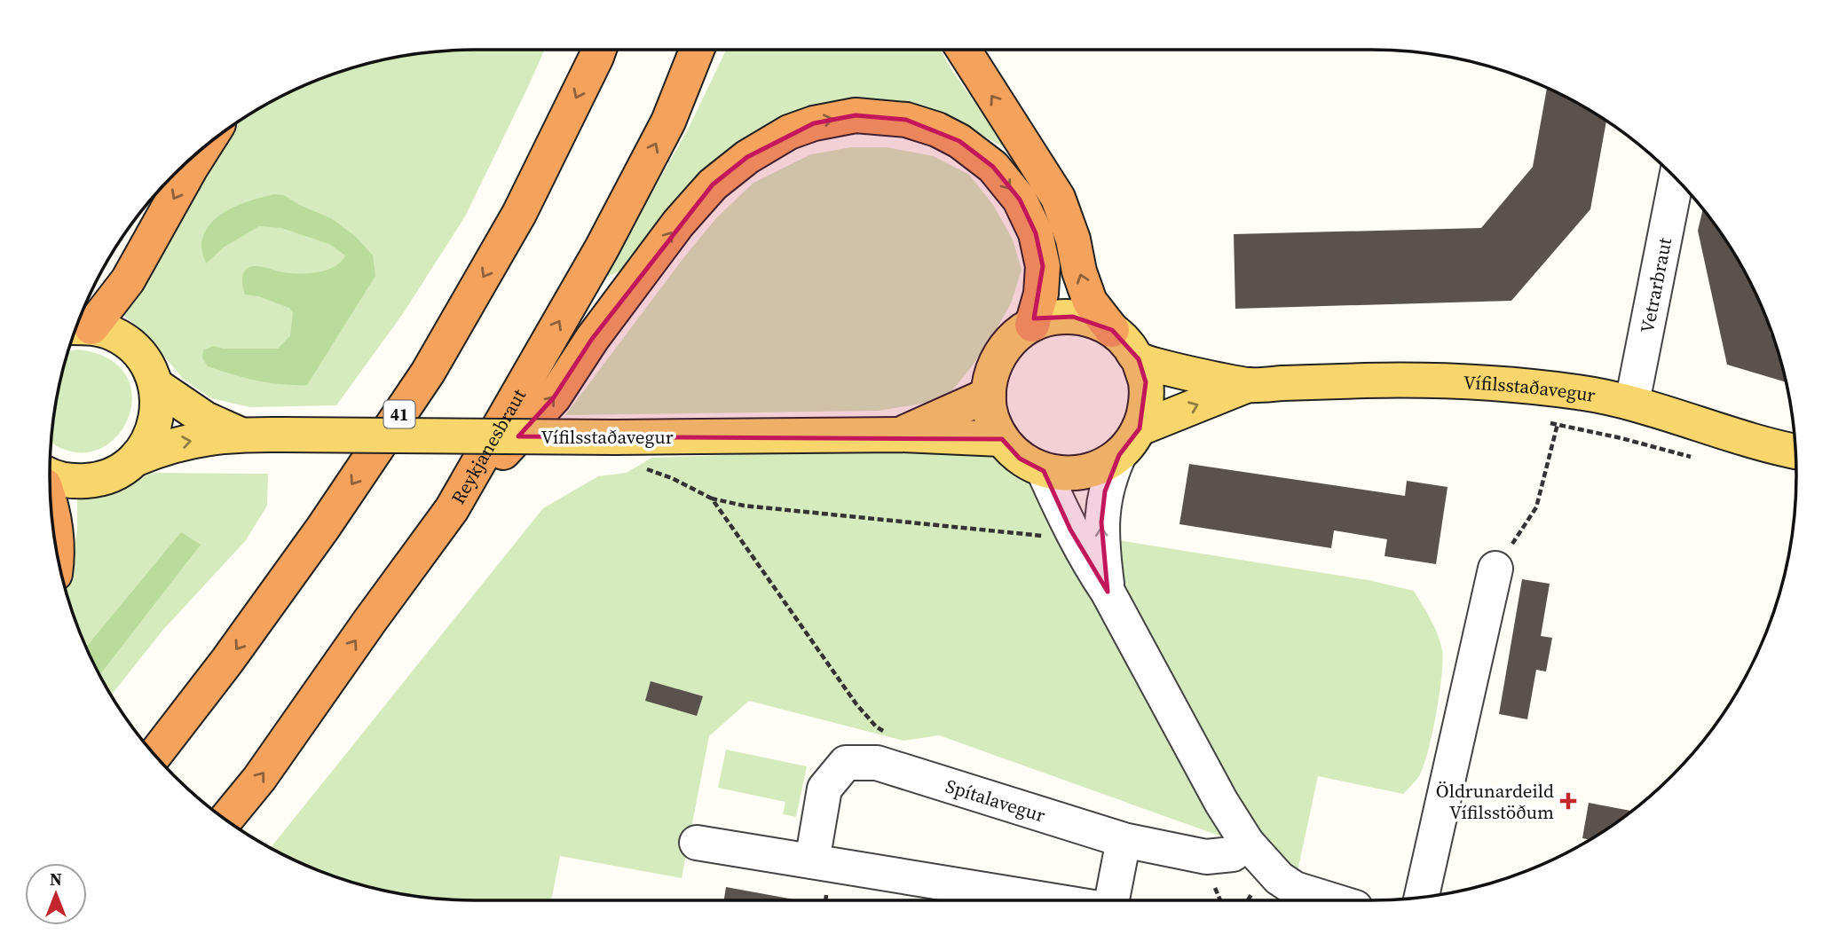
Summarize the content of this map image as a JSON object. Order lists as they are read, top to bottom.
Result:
{
  "streets": {
    "highway": ["41", "Reykjanesbraut"],
    "main road": ["Vífilsstaðavegur"],
    "street": ["Vetrarbraut", "Spítalavegur"]
  },
  "crossings": [
    ["Vetrarbraut", "Vífilsstaðavegur"]
  ],
  "places": {
    "health": ["Öldrunardeild Vífilsstöðum"]
  },
  "north": "top"
}
